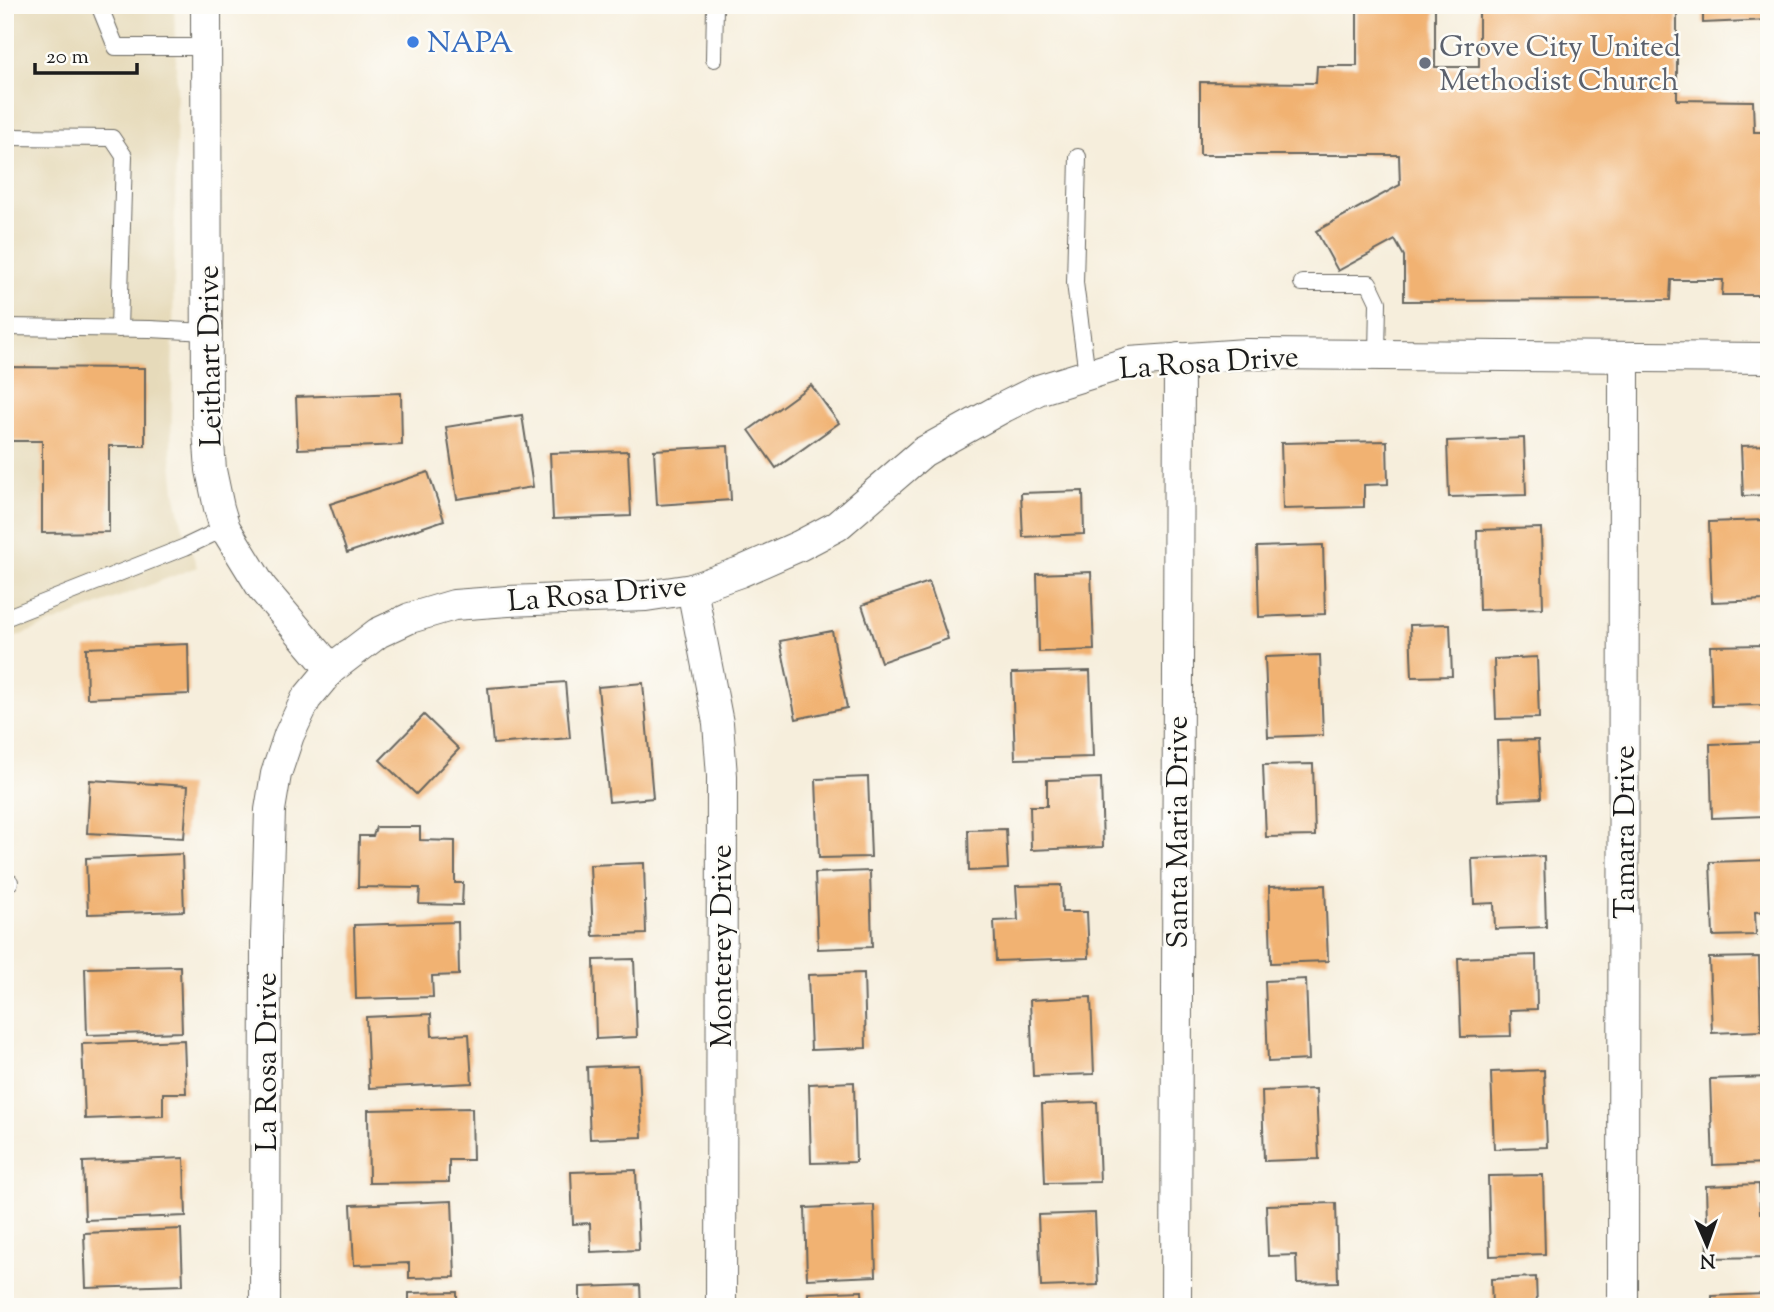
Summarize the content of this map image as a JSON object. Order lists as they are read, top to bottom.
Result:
{
  "streets": {
    "street": [
      "Leithart Drive",
      "La Rosa Drive",
      "Santa Maria Drive",
      "Tamara Drive",
      "Monterey Drive"
    ]
  },
  "crossings": [
    ["Leithart Drive", "La Rosa Drive"],
    ["La Rosa Drive", "Santa Maria Drive"],
    ["La Rosa Drive", "Tamara Drive"],
    ["La Rosa Drive", "Monterey Drive"]
  ],
  "places": ["NAPA", "Grove City United Methodist Church"],
  "scale_bar": "20 m",
  "north": "bottom"
}
